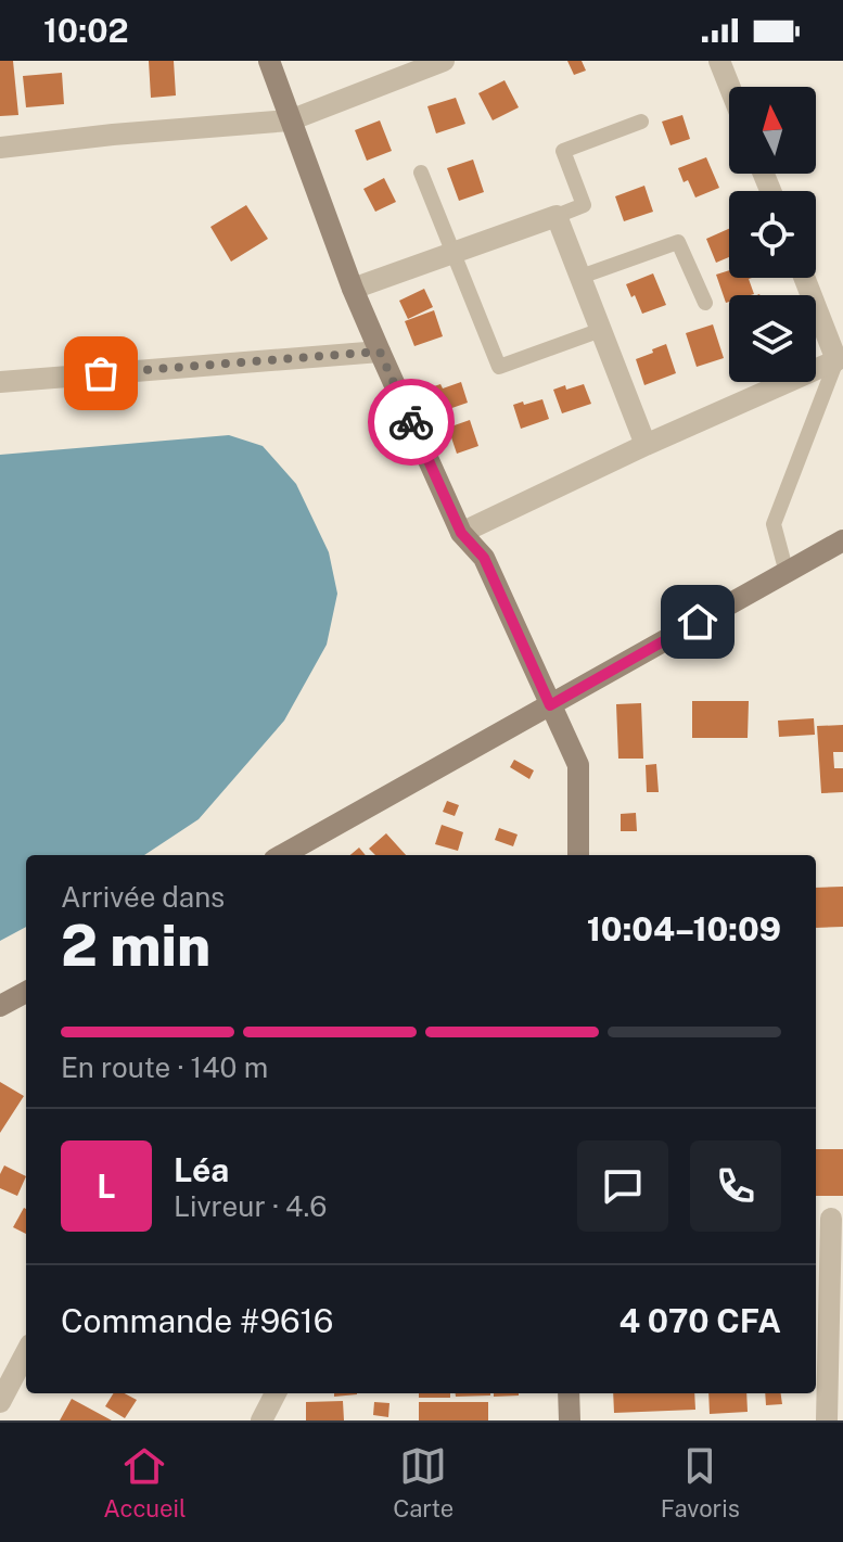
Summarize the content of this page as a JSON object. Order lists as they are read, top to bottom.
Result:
{
  "north": "top",
  "page": {
    "status": "10:02",
    "heading": ["2 min", "Arrivée dans", "10:04–10:09"],
    "panel": [
      "Léa",
      "Livreur · 4.6",
      "Commande #9616",
      "4 070 CFA"
    ],
    "bar": "En route · 140 m",
    "round": "L",
    "tabs": ["Accueil", "Carte", "Favoris"]
  }
}
